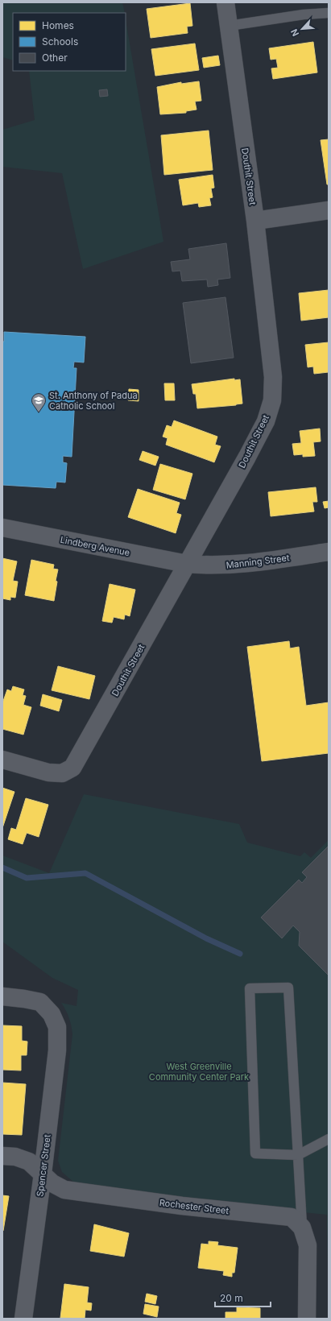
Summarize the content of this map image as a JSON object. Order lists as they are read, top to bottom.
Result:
{
  "streets": {
    "street": [
      "Douthit Street",
      "Lindberg Avenue",
      "Manning Street",
      "Spencer Street",
      "Rochester Street"
    ]
  },
  "crossings": [
    ["Douthit Street", "Lindberg Avenue"],
    ["Douthit Street", "Manning Street"],
    ["Lindberg Avenue", "Manning Street"],
    ["Spencer Street", "Rochester Street"]
  ],
  "parks": ["West Greenville Community Center Park"],
  "places": {
    "school or university": ["St. Anthony of Padua Catholic School"]
  },
  "legend": ["Homes", "Schools", "Other"],
  "scale_bar": "20 m",
  "north": "bottom left"
}
